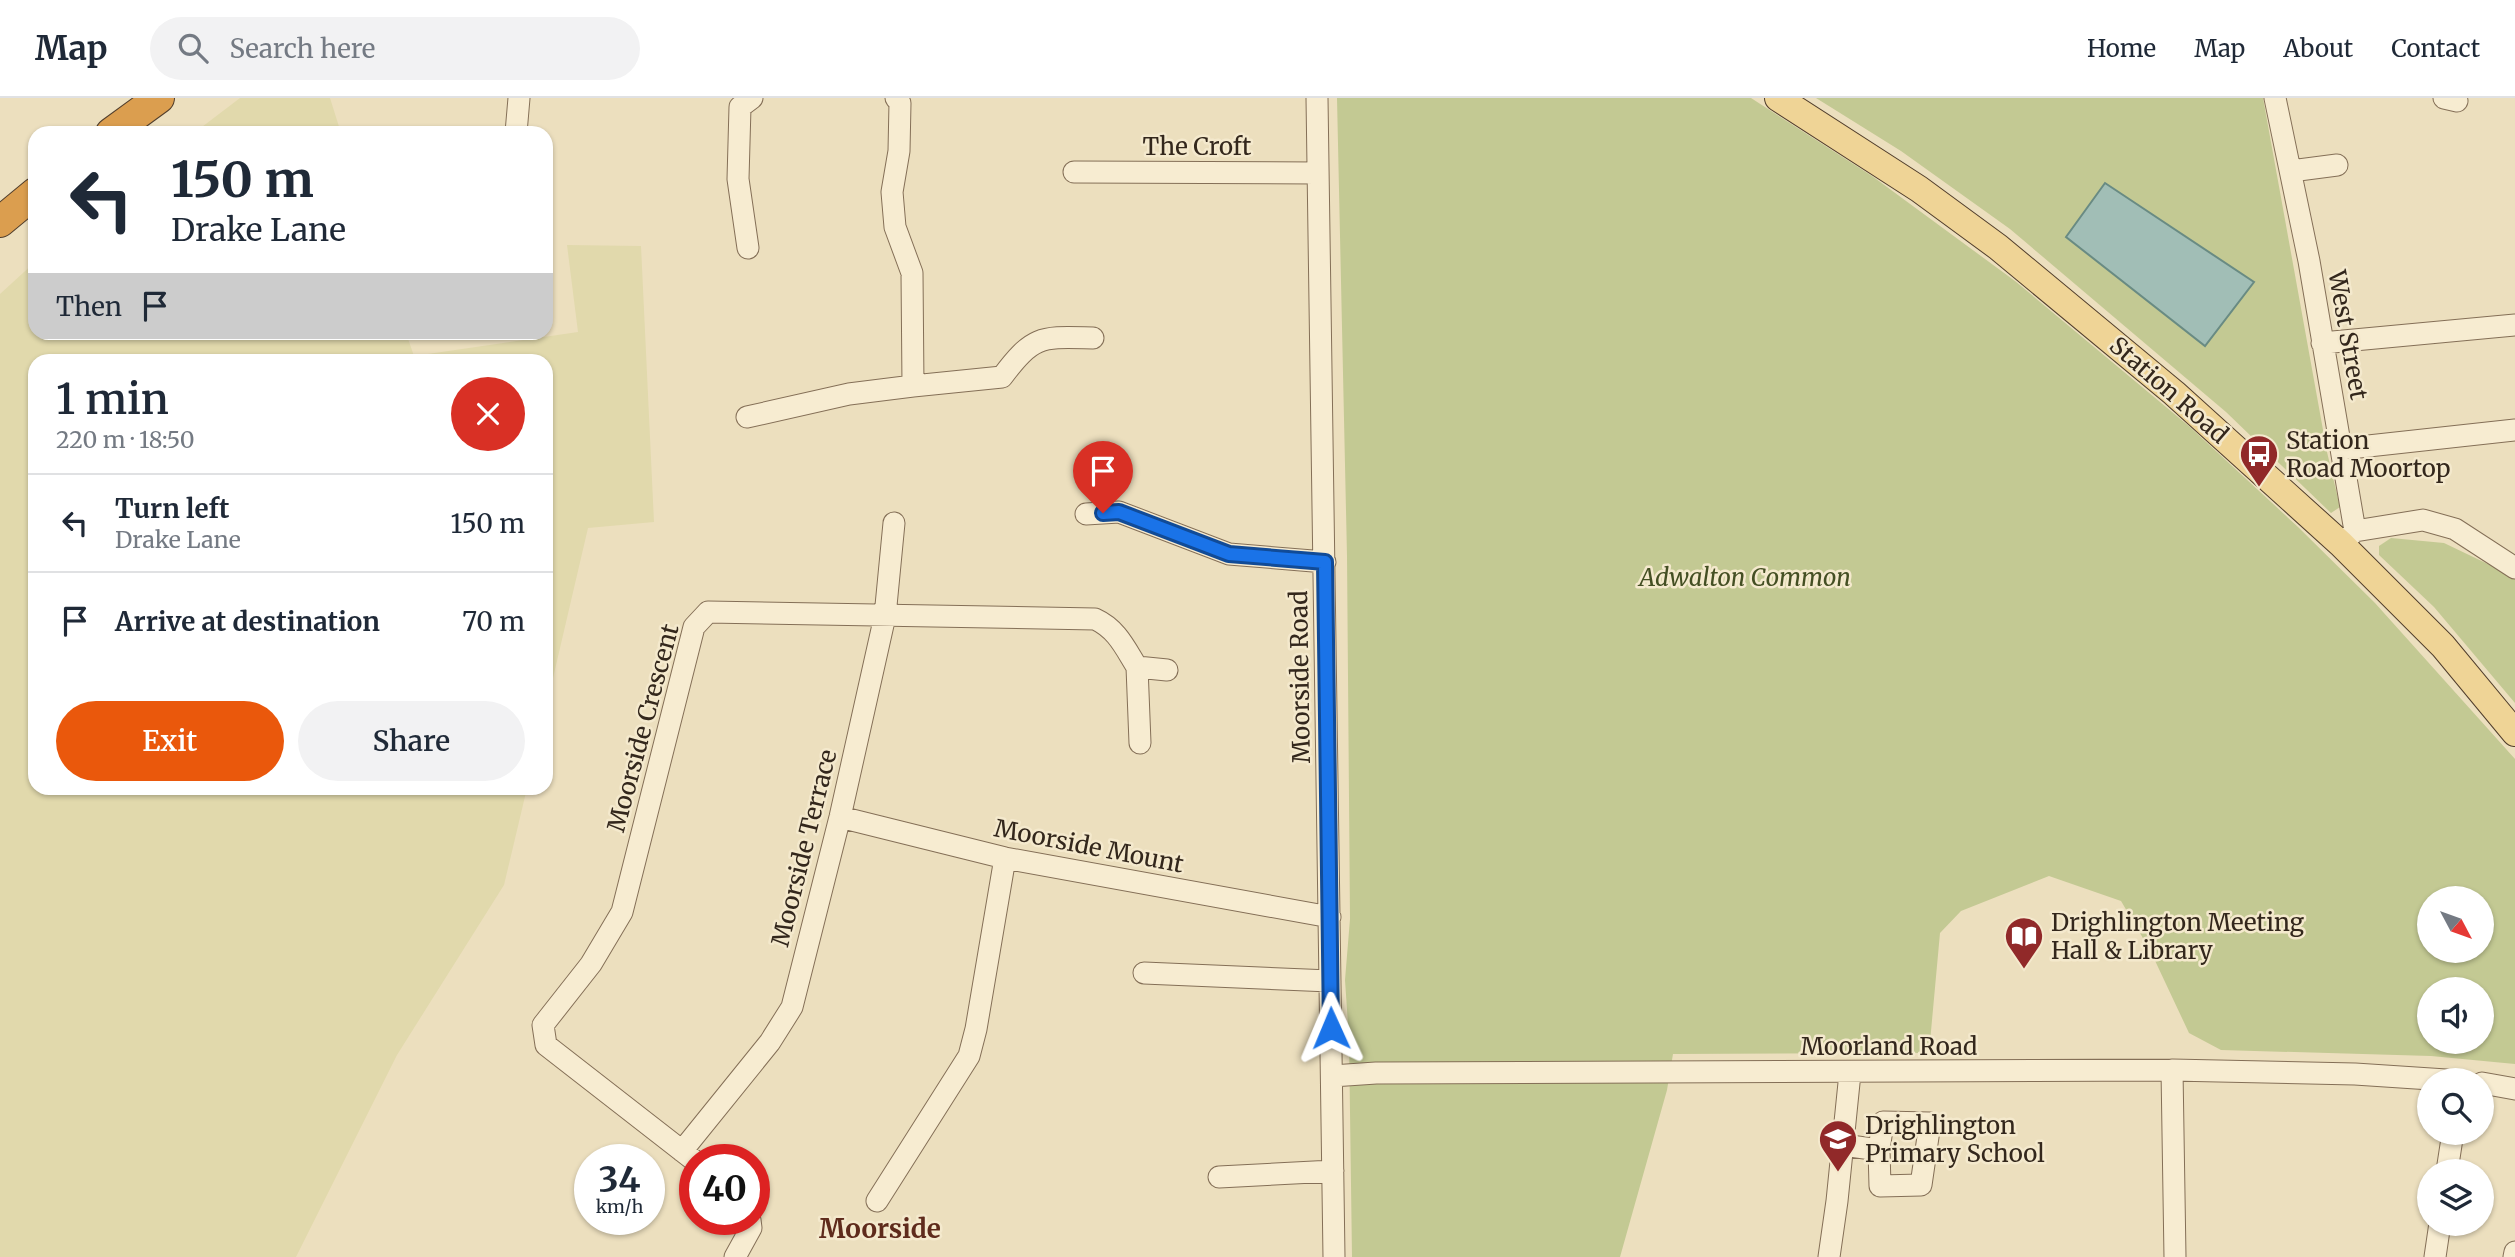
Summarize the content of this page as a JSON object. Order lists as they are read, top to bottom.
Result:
{
  "streets": {
    "main road": ["Station Road"],
    "street": [
      "The Croft",
      "West Street",
      "Moorside Road",
      "Moorside Crescent",
      "Moorside Mount",
      "Moorside Terrace",
      "Moorland Road"
    ]
  },
  "crossings": [
    ["The Croft", "Moorside Road"],
    ["West Street", "Station Road"],
    ["Moorside Road", "Moorside Mount"],
    ["Moorside Road", "Moorland Road"],
    ["Moorside Crescent", "Moorside Terrace"],
    ["Moorside Mount", "Moorside Terrace"]
  ],
  "districts": ["Moorside"],
  "parks": ["Adwalton Common"],
  "places": {
    "bus stop": ["Station Road Moortop"],
    "library": ["Drighlington Meeting Hall & Library"],
    "school or university": ["Drighlington Primary School"]
  },
  "north": "bottom right",
  "page": {
    "header": "Map",
    "search": "Search here",
    "nav": [
      "Home",
      "Map",
      "About",
      "Contact"
    ],
    "turn": ["150 m", "Drake Lane"],
    "then": "Then",
    "heading": ["1 min", "220 m · 18:50"],
    "list": [
      {
        "name": "Turn left",
        "note": "Drake Lane",
        "value": "150 m"
      },
      {
        "name": "Arrive at destination",
        "value": "70 m"
      }
    ],
    "buttons": ["Exit", "Share"],
    "speed": "34 km/h",
    "limit": "40"
  }
}
